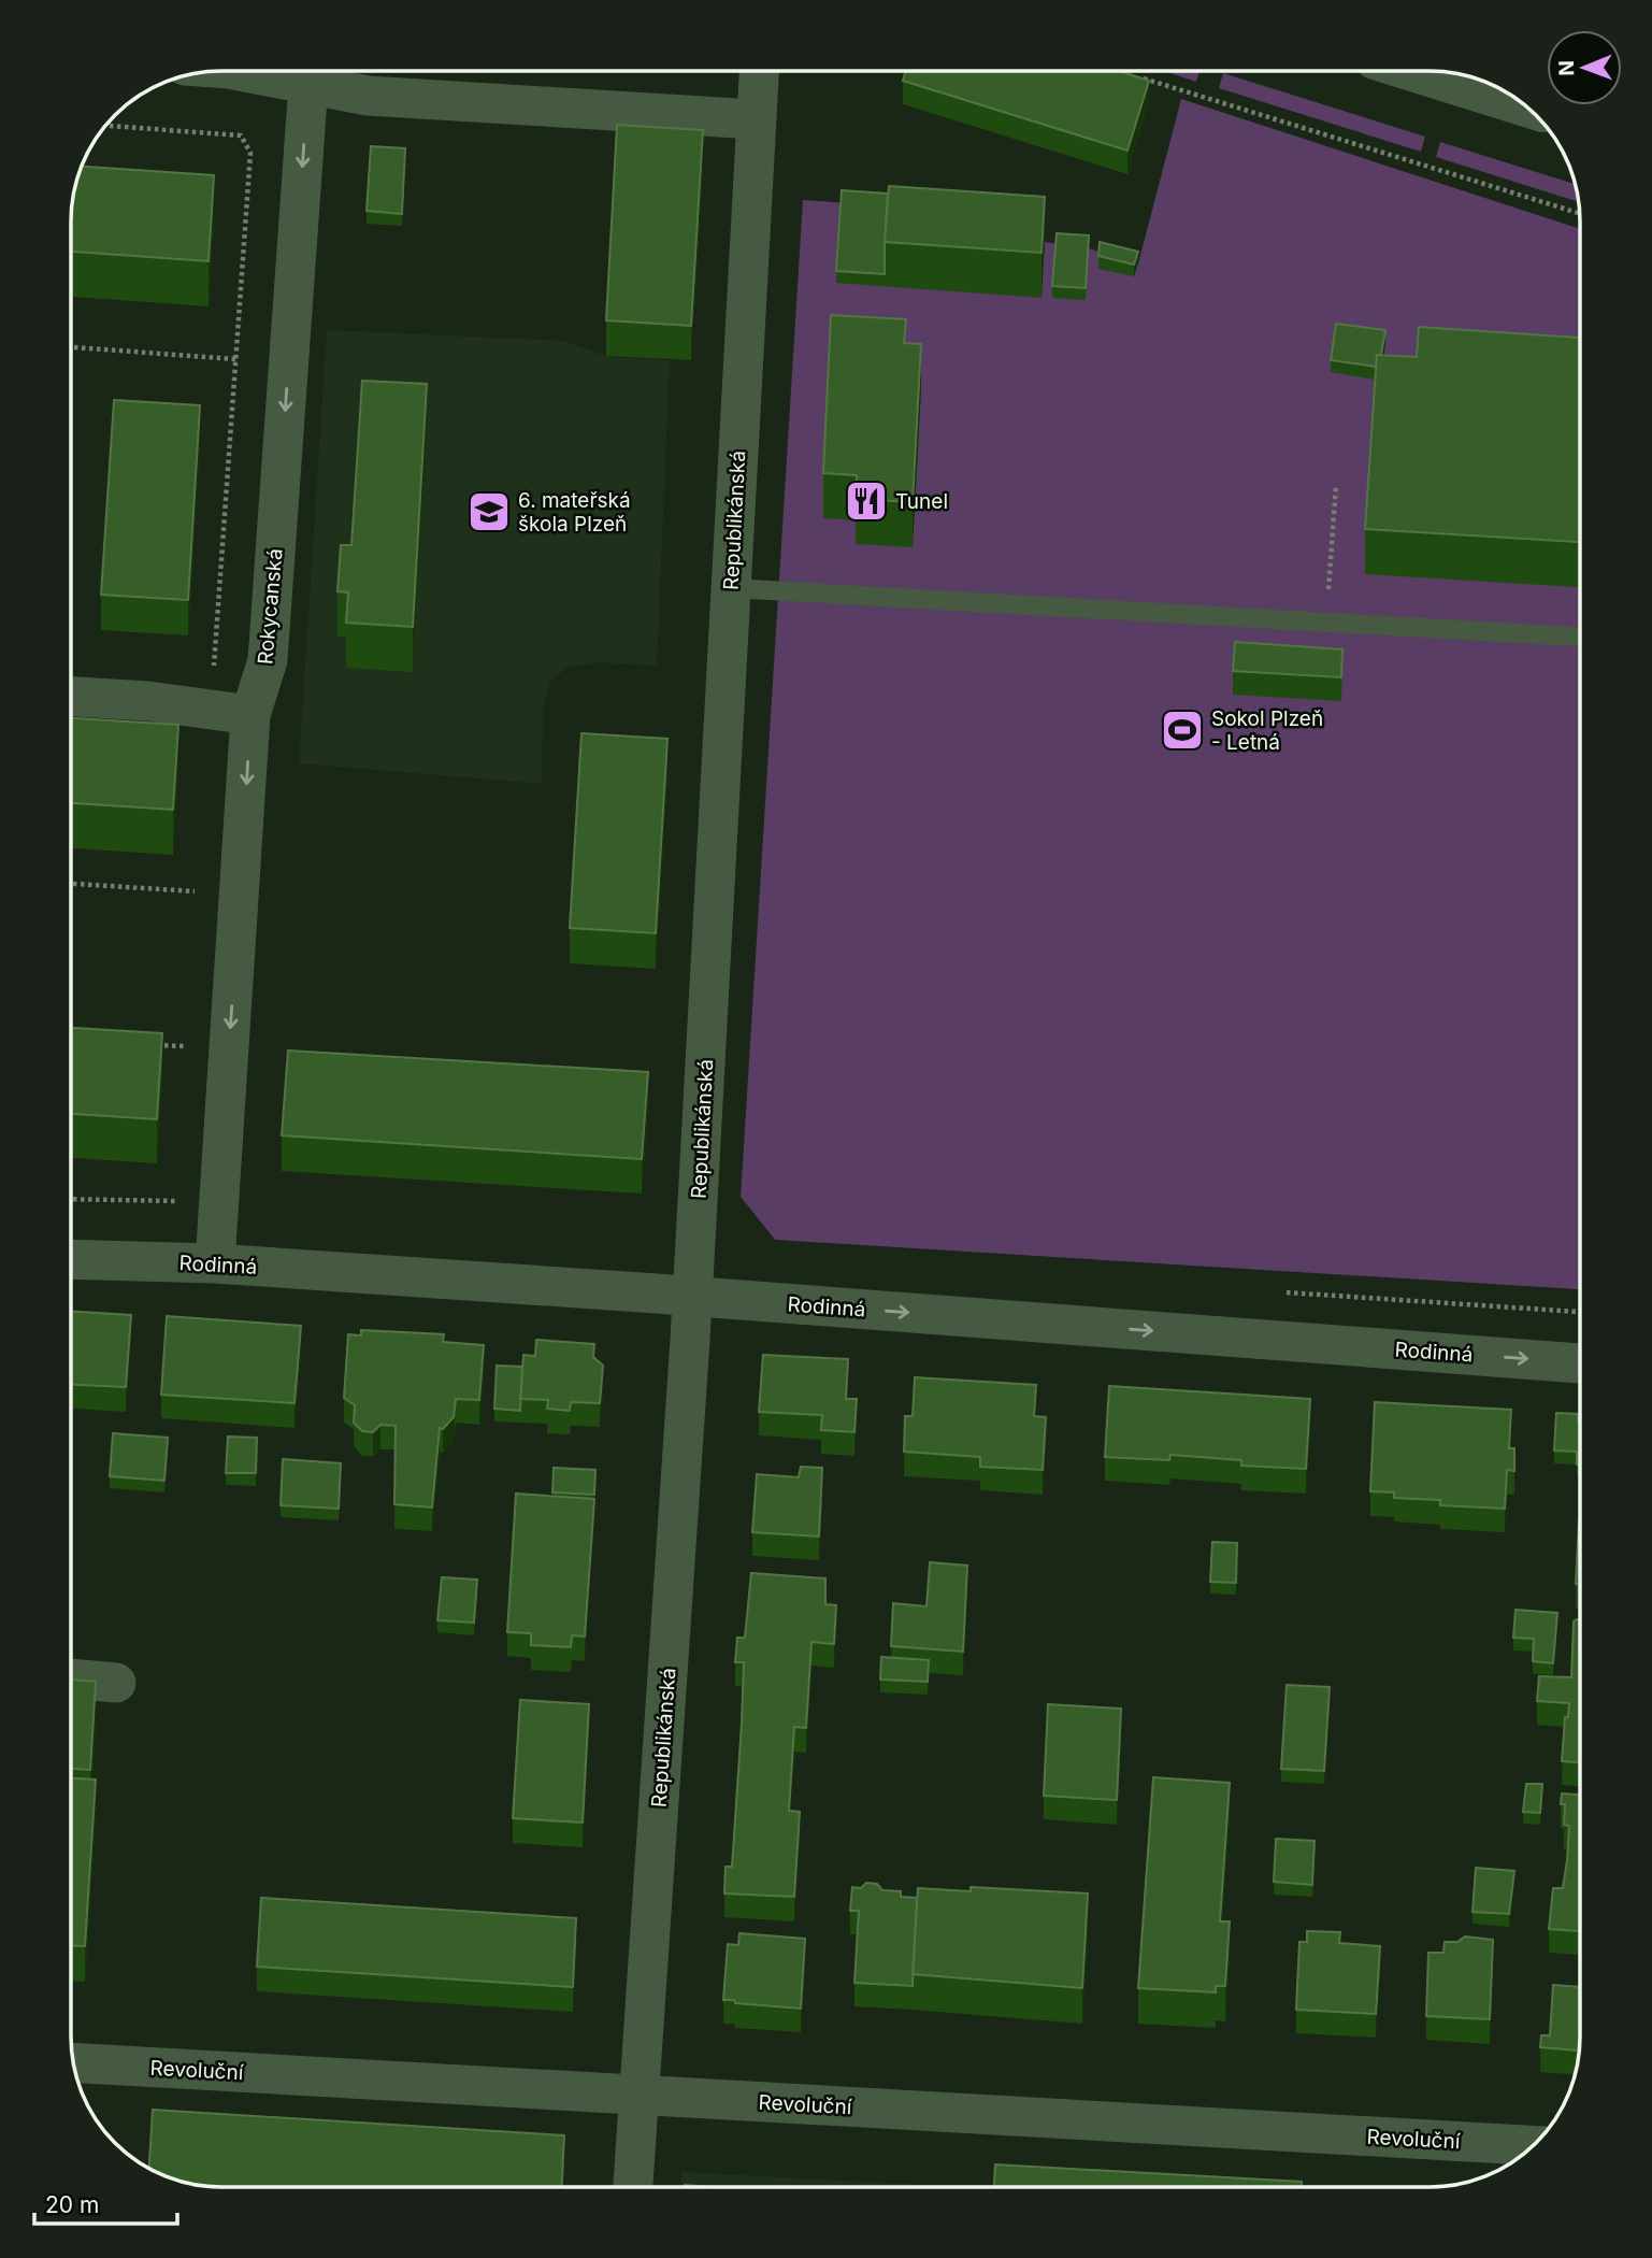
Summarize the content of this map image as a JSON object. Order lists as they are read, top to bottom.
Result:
{
  "streets": {
    "street": [
      "Republikánská",
      "Rokycanská",
      "Rodinná",
      "Revoluční"
    ]
  },
  "crossings": [
    ["Republikánská", "Rodinná"],
    ["Republikánská", "Revoluční"],
    ["Rokycanská", "Rodinná"]
  ],
  "one_way": ["Rokycanská", "Rodinná"],
  "places": {
    "restaurant": ["Tunel"],
    "school or university": ["6. mateřská škola Plzeň"],
    "sports": ["Sokol Plzeň - Letná"]
  },
  "scale_bar": "20 m",
  "north": "left"
}
